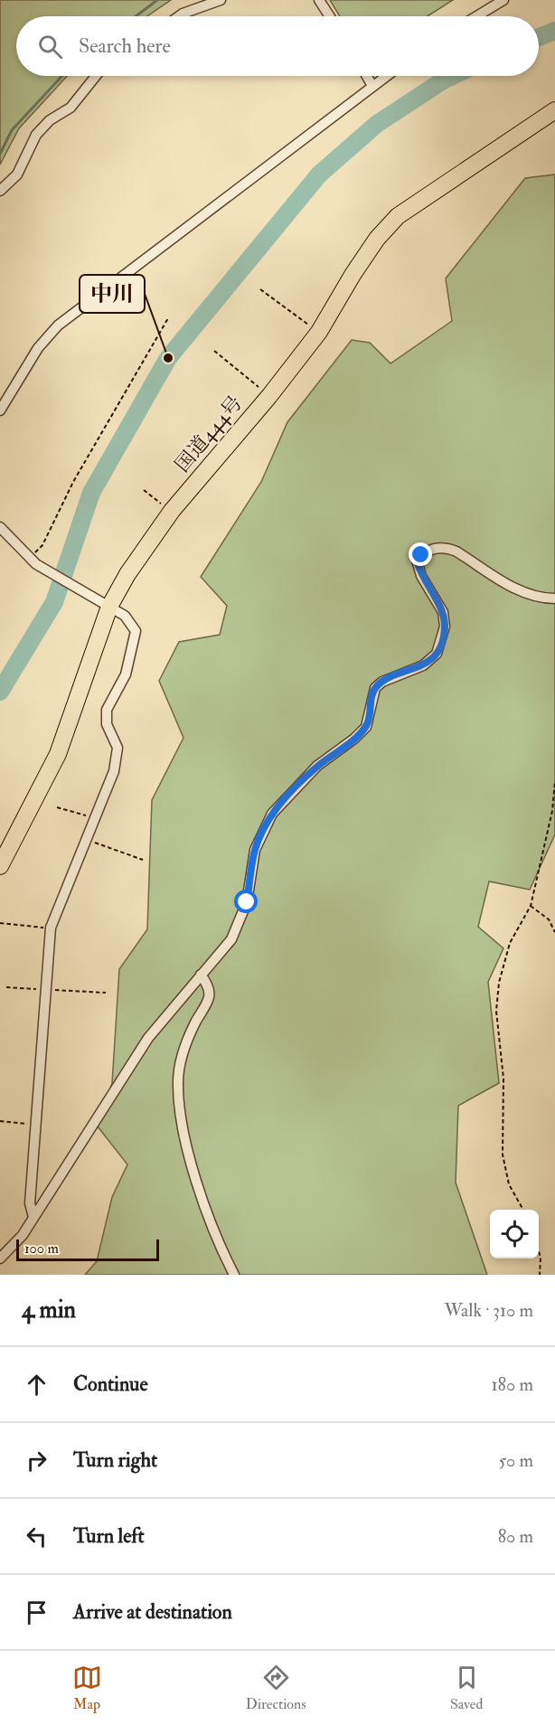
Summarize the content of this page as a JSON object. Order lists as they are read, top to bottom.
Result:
{
  "streets": {
    "highway": ["国道444号"]
  },
  "places": ["中川"],
  "scale_bar": "100 m",
  "page": {
    "search": "Search here",
    "scale": "100 m",
    "heading": ["4 min", "Walk · 310 m"],
    "list": [
      ["Continue", "180 m"],
      ["Turn right", "50 m"],
      ["Turn left", "80 m"],
      "Arrive at destination"
    ],
    "nav": ["Map", "Directions", "Saved"]
  }
}
